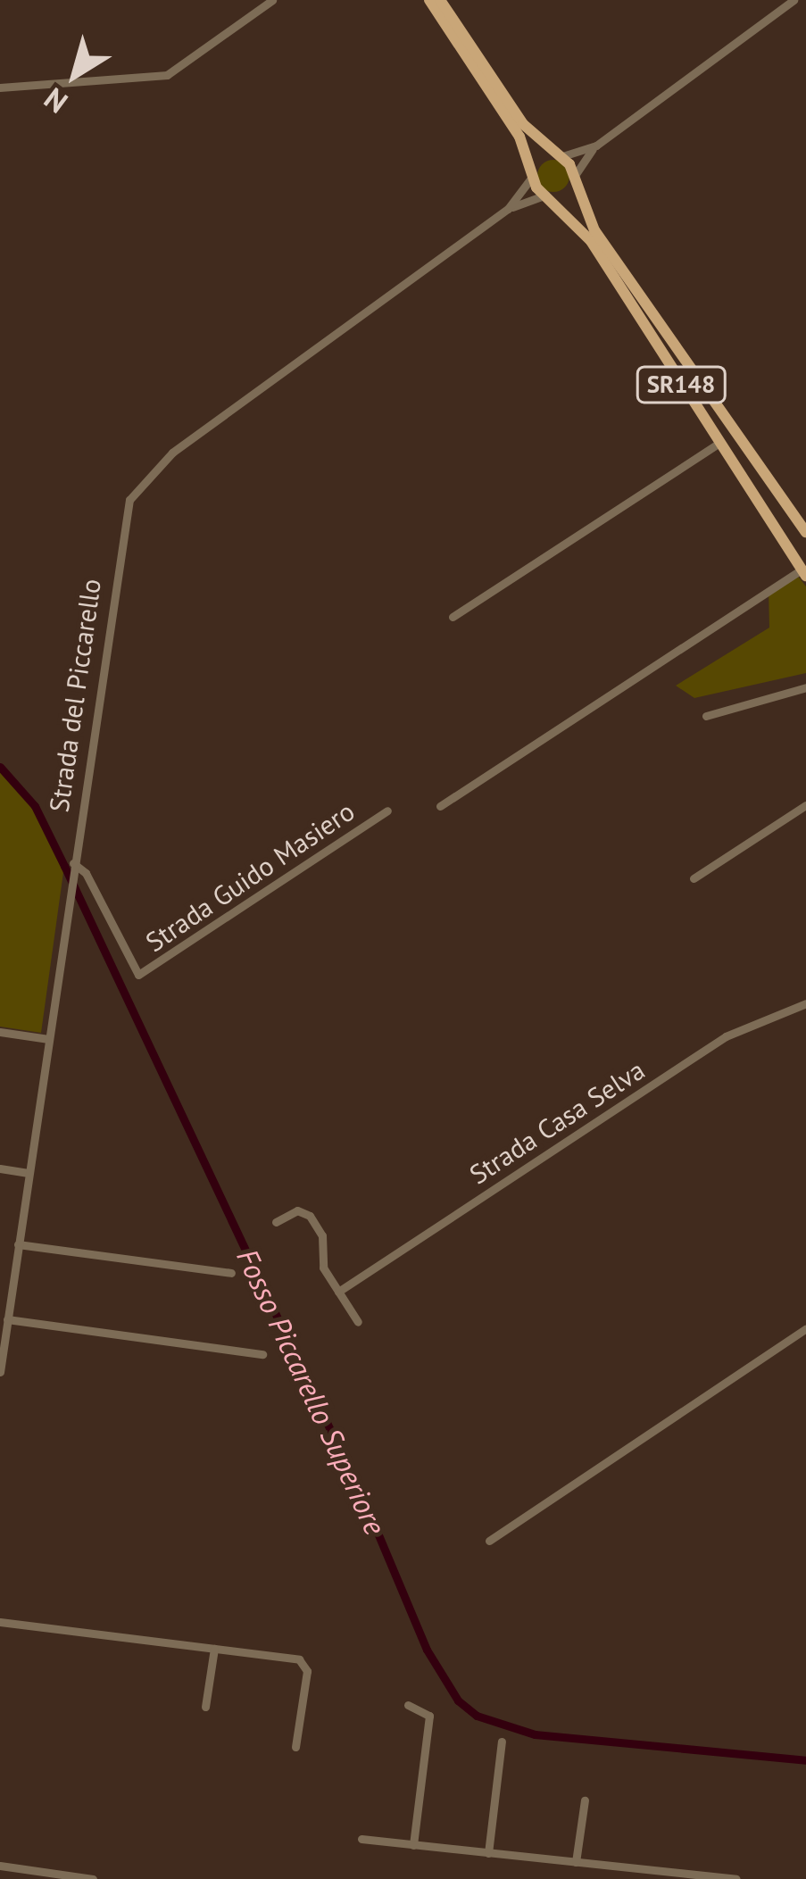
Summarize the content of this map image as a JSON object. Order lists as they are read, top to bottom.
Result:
{
  "streets": {
    "main road": ["SR148"],
    "street": ["Strada del Piccarello", "Strada Guido Masiero", "Strada Casa Selva"]
  },
  "crossings": [
    ["SR148", "Strada del Piccarello"],
    ["Strada del Piccarello", "Strada Guido Masiero"]
  ],
  "water": ["Fosso Piccarello Superiore"],
  "north": "bottom left"
}
